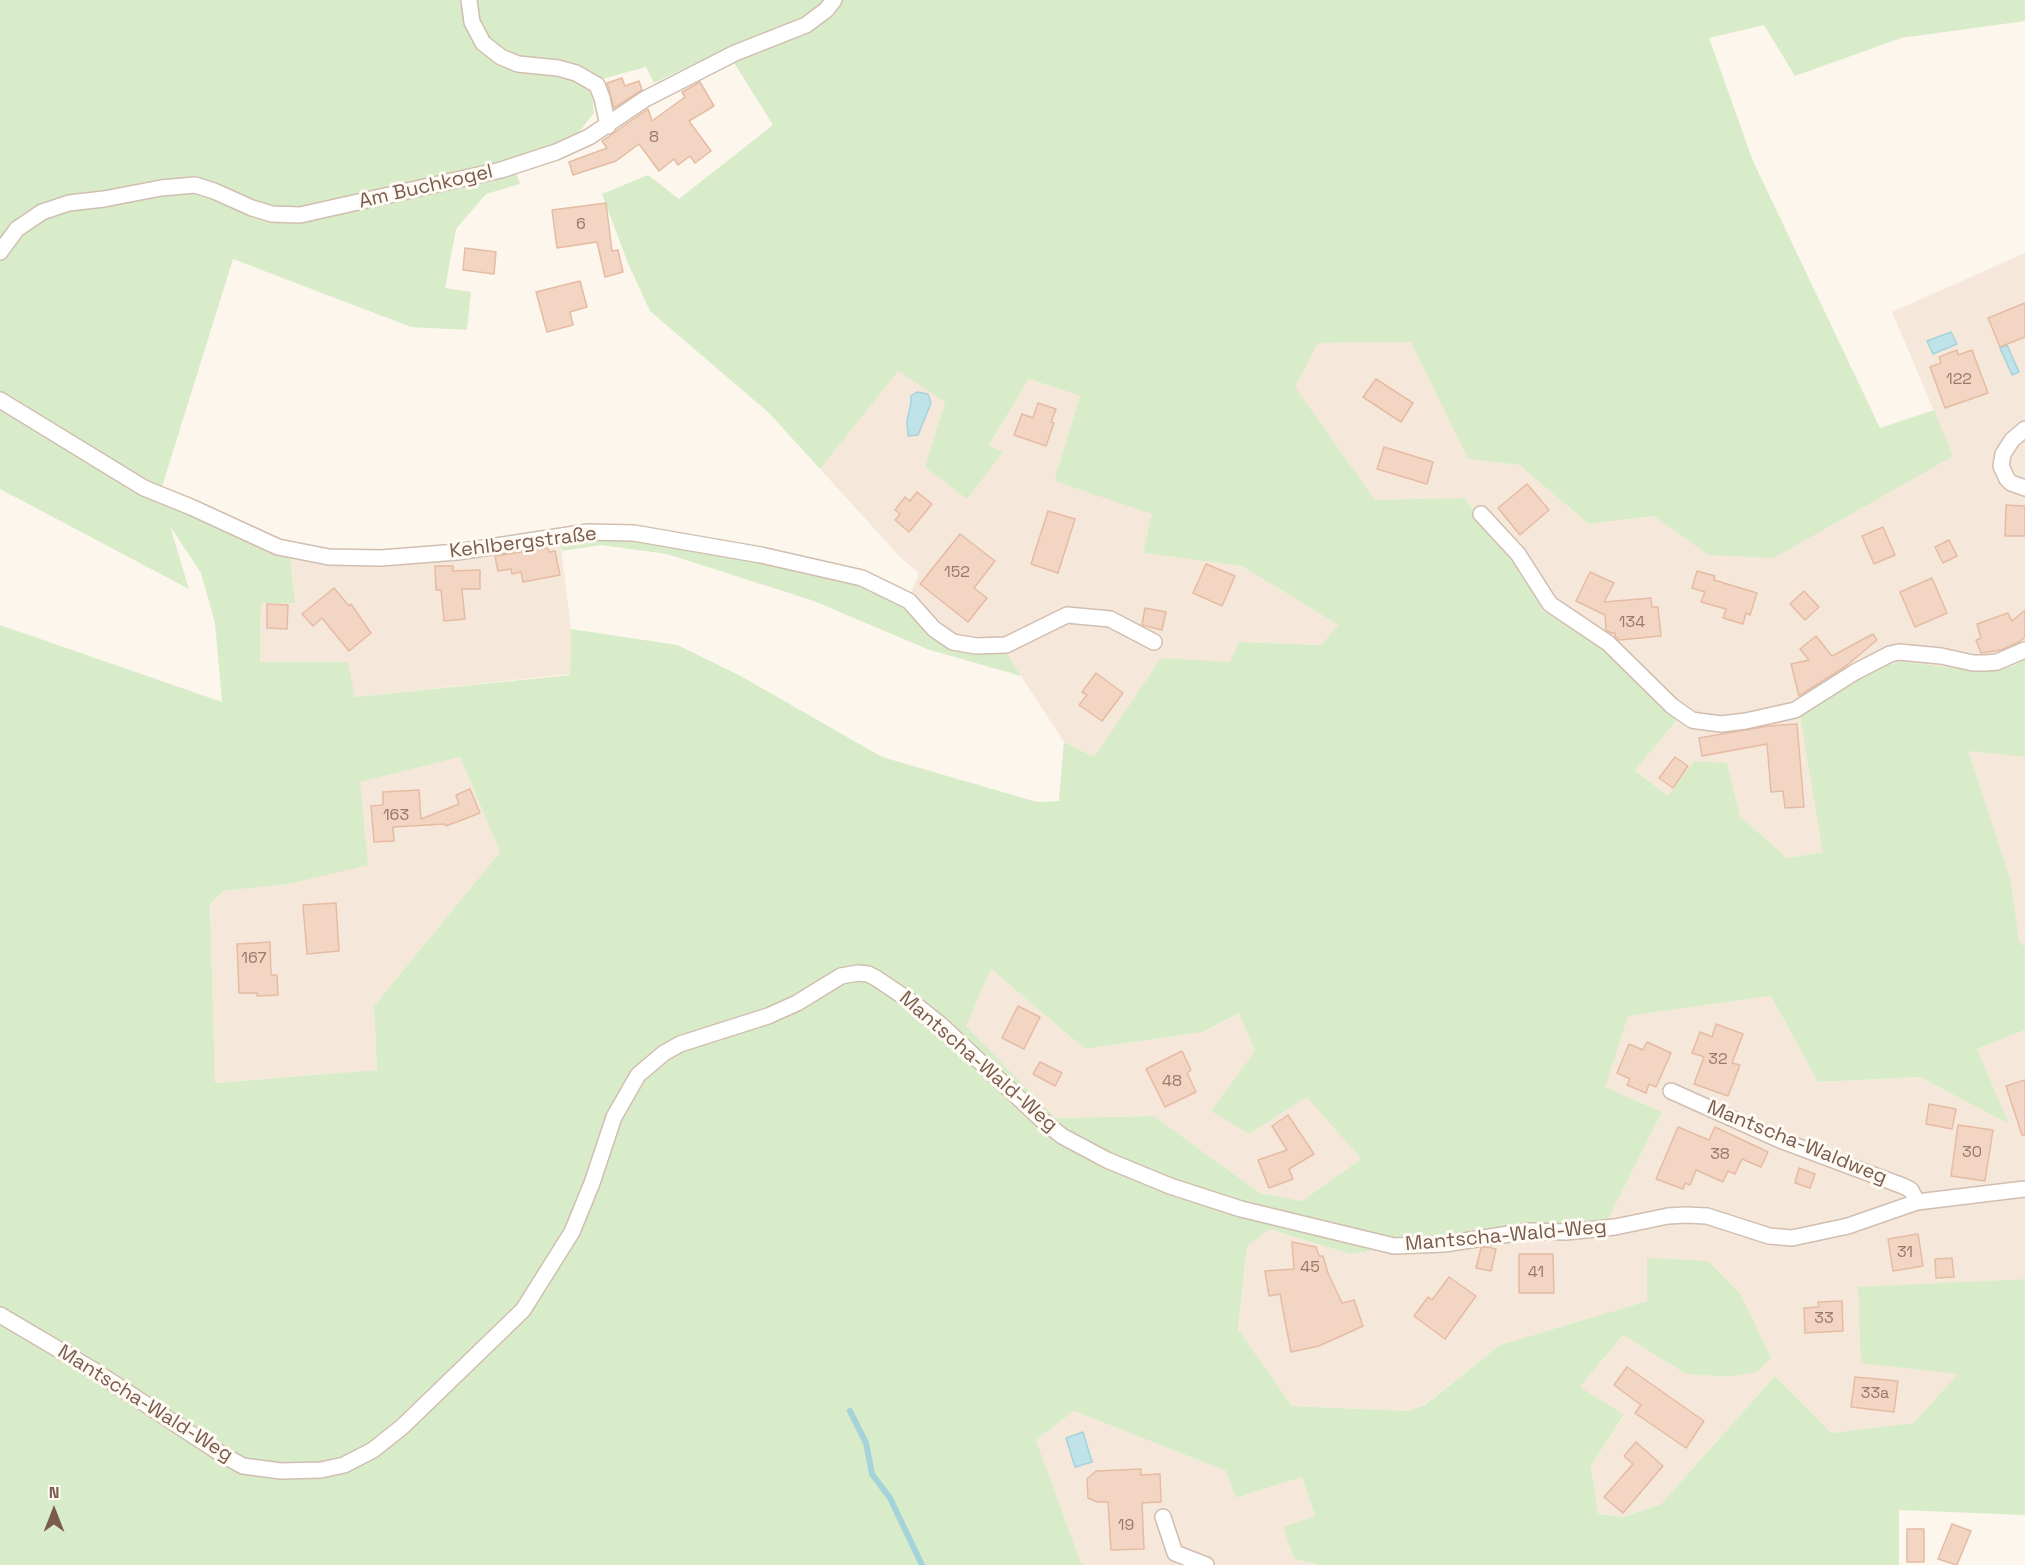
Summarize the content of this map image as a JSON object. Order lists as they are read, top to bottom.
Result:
{
  "streets": {
    "street": [
      "Am Buchkogel",
      "Kehlbergstraße",
      "Mantscha-Wald-Weg",
      "Mantscha-Waldweg"
    ]
  },
  "crossings": [
    ["Mantscha-Wald-Weg", "Mantscha-Waldweg"]
  ],
  "house_numbers": [
    "8",
    "6",
    "122",
    "152",
    "134",
    "163",
    "167",
    "32",
    "48",
    "30",
    "38",
    "31",
    "45",
    "41",
    "33",
    "33a",
    "19"
  ],
  "north": "top"
}
